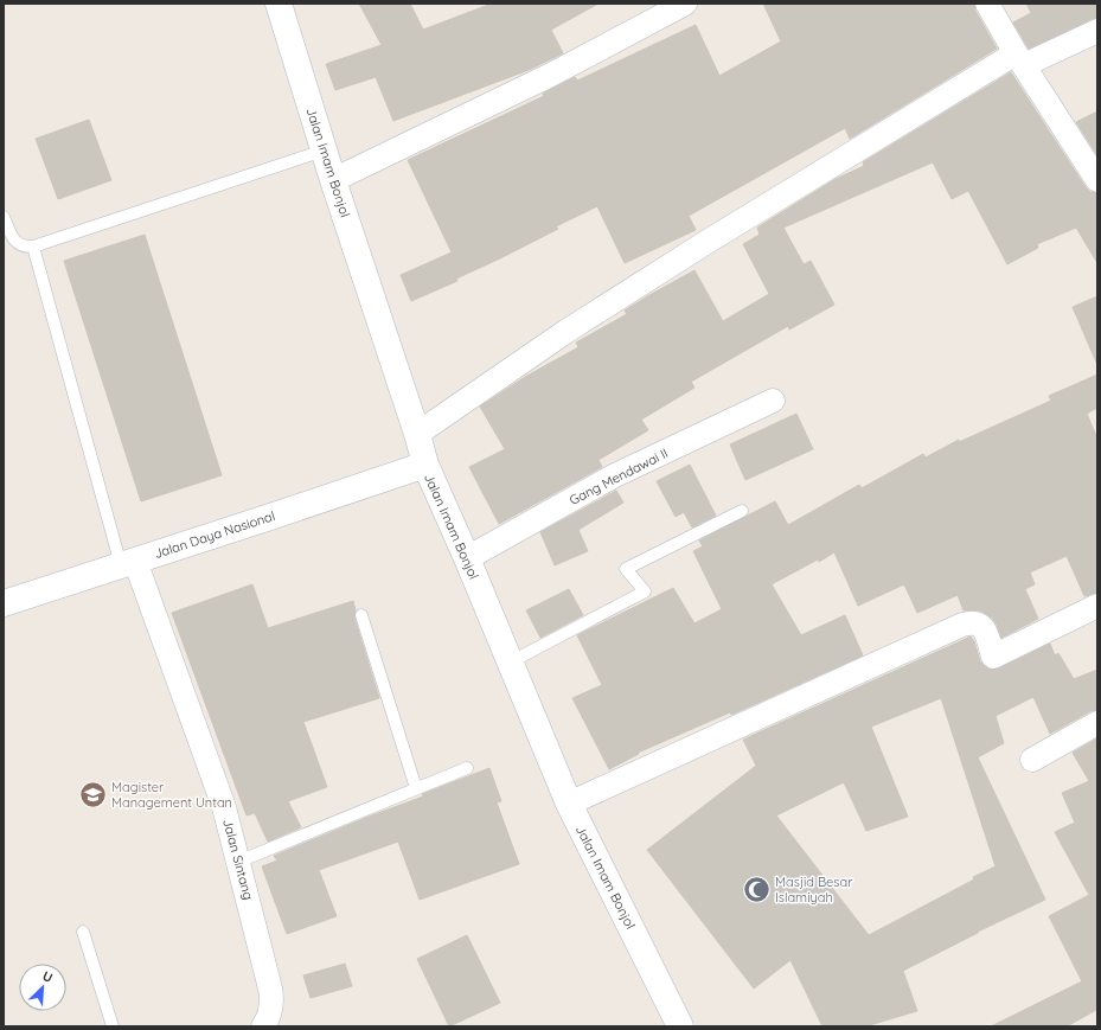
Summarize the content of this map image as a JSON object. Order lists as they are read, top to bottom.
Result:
{
  "streets": {
    "main road": ["Jalan Imam Bonjol", "Jalan Daya Nasional"],
    "street": ["Gang Mendawai II", "Jalan Sintang"]
  },
  "crossings": [
    ["Jalan Imam Bonjol", "Gang Mendawai II"],
    ["Jalan Imam Bonjol", "Jalan Daya Nasional"],
    ["Jalan Daya Nasional", "Jalan Sintang"]
  ],
  "places": {
    "school or university": ["Magister Management Untan"],
    "mosque": ["Masjid Besar Islamiyah"]
  },
  "north": "top right"
}
